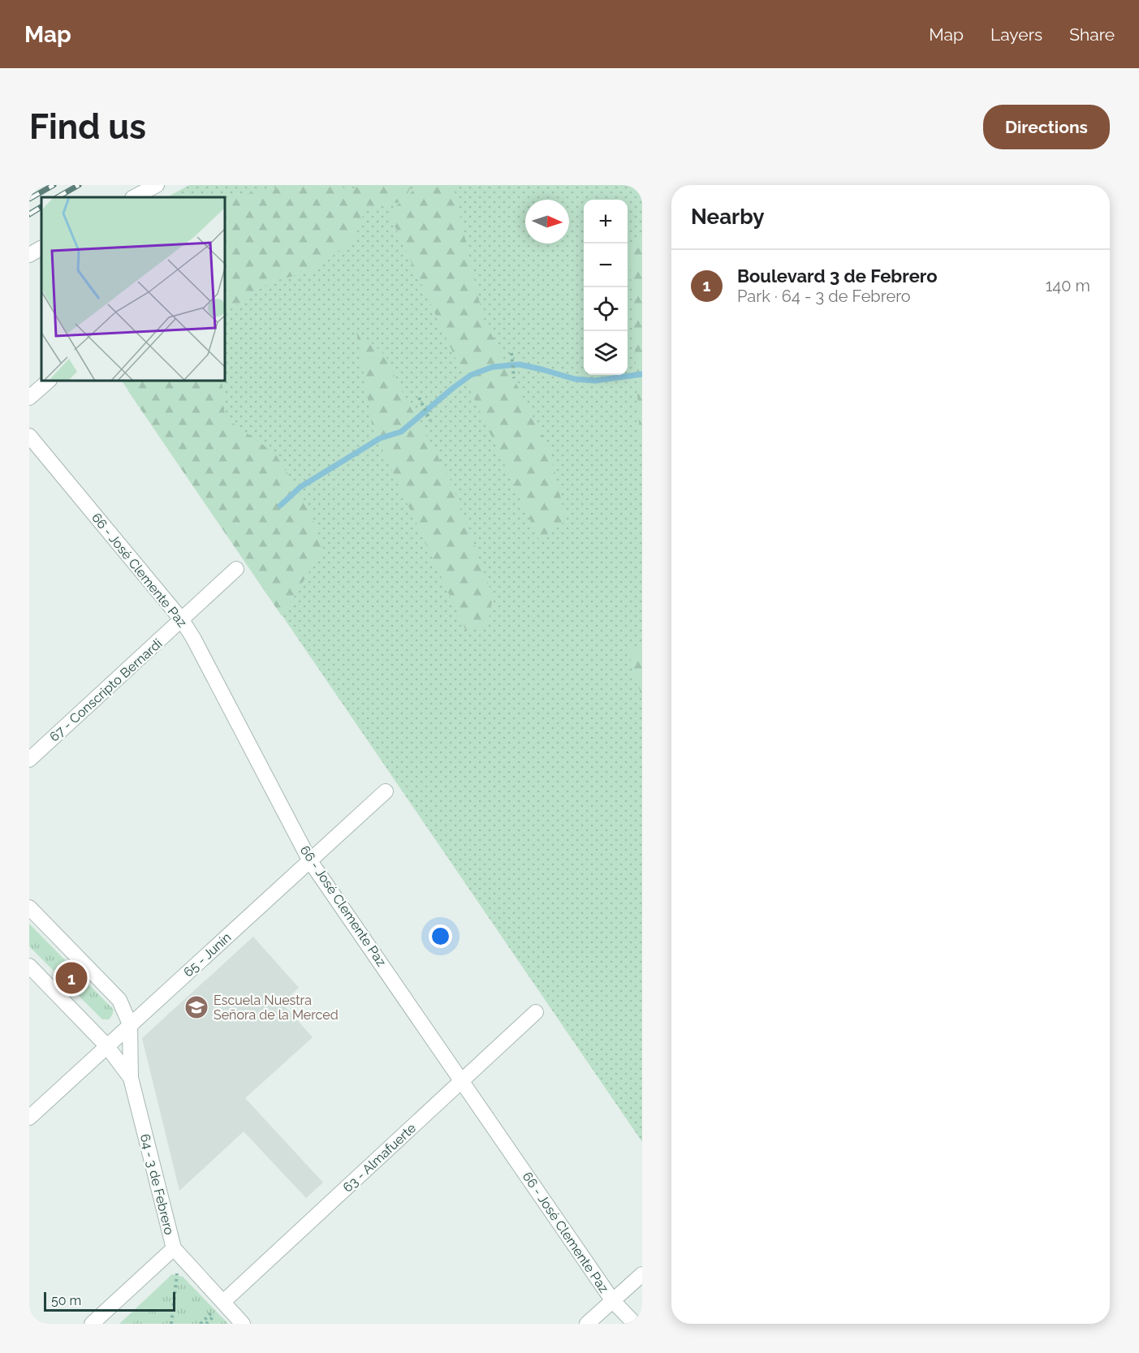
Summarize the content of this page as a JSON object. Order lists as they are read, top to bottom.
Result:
{
  "streets": {
    "street": [
      "66 - José Clemente Paz",
      "67 - Conscripto Bernardi",
      "65 - Junín",
      "63 - Almafuerte",
      "64 - 3 de Febrero"
    ]
  },
  "crossings": [
    ["66 - José Clemente Paz", "67 - Conscripto Bernardi"],
    ["66 - José Clemente Paz", "65 - Junín"],
    ["66 - José Clemente Paz", "63 - Almafuerte"],
    ["65 - Junín", "64 - 3 de Febrero"],
    ["63 - Almafuerte", "64 - 3 de Febrero"]
  ],
  "places": {
    "school or university": ["Escuela Nuestra Señora de la Merced"]
  },
  "scale_bar": "50 m",
  "north": "right",
  "page": {
    "header": "Map",
    "nav": ["Map", "Layers", "Share"],
    "buttons": "Directions",
    "title": "Find us",
    "heading": "Nearby",
    "map_buttons": ["+", "−"],
    "list": [
      {
        "mark": "1",
        "name": "Boulevard 3 de Febrero",
        "note": "Park · 64 - 3 de Febrero",
        "value": "140 m"
      }
    ],
    "pins": "1",
    "scale": "50 m"
  }
}
